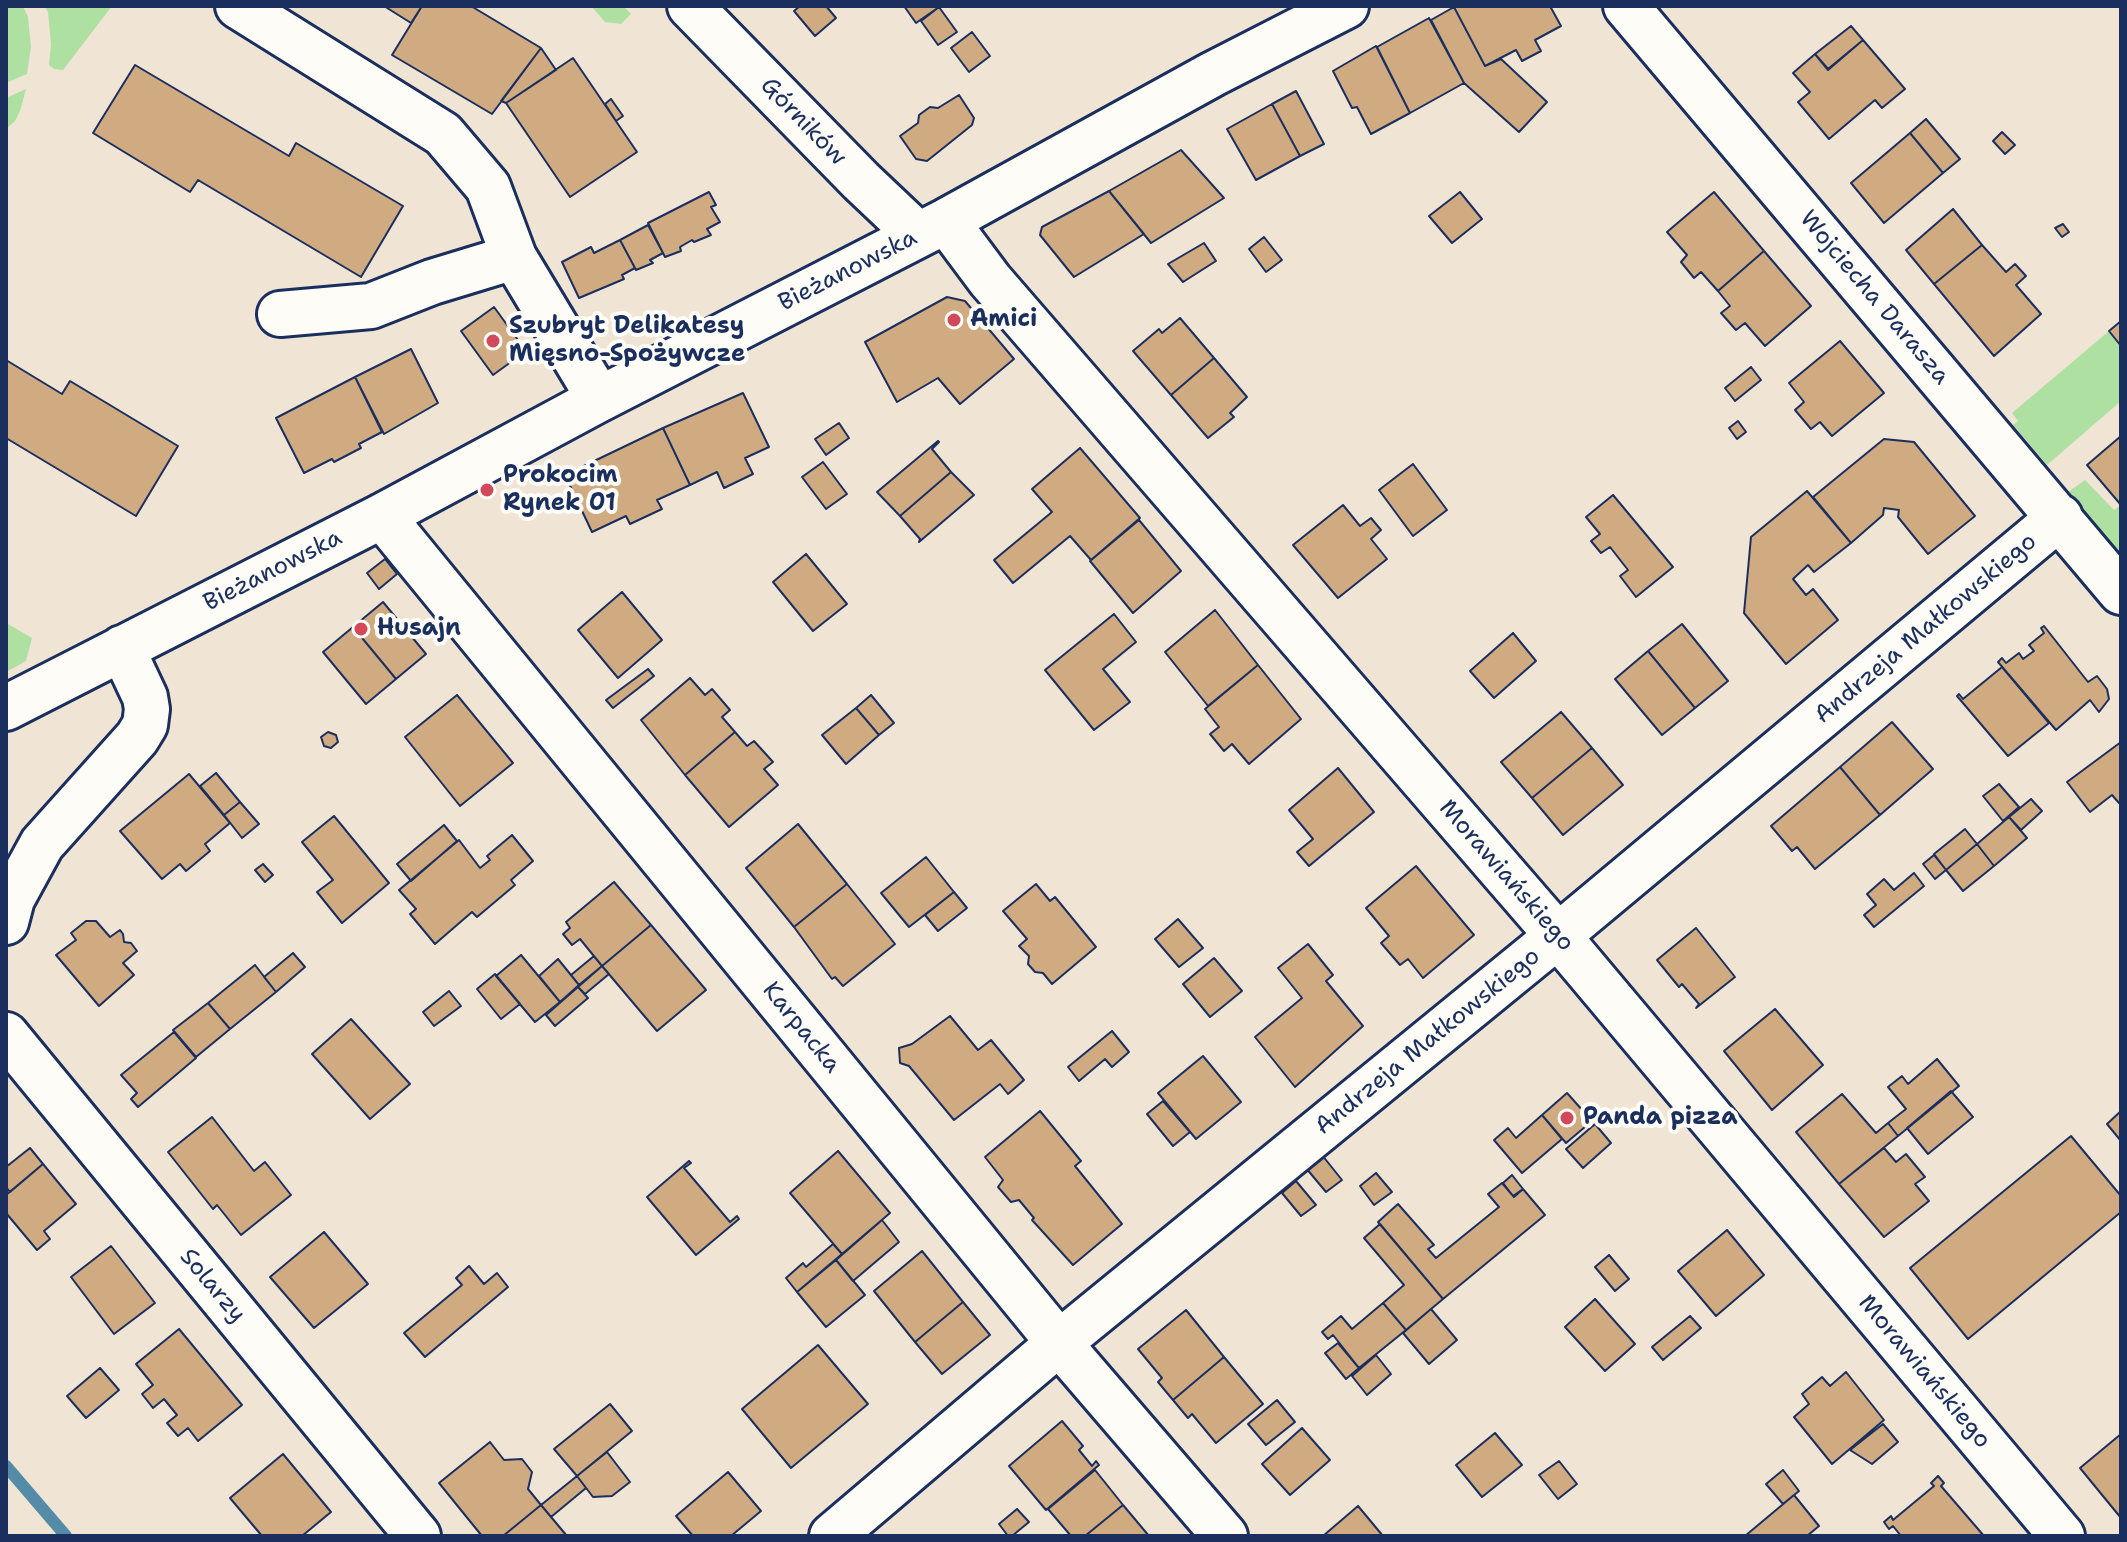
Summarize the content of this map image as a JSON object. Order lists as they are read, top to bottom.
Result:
{
  "streets": {
    "street": [
      "Górników",
      "Bieżanowska",
      "Wojciecha Darasza",
      "Andrzeja Małkowskiego",
      "Morawiańskiego",
      "Karpacka",
      "Solarzy"
    ]
  },
  "crossings": [
    ["Górników", "Bieżanowska"],
    ["Górników", "Morawiańskiego"],
    ["Bieżanowska", "Morawiańskiego"],
    ["Bieżanowska", "Karpacka"],
    ["Wojciecha Darasza", "Andrzeja Małkowskiego"],
    ["Andrzeja Małkowskiego", "Morawiańskiego"],
    ["Andrzeja Małkowskiego", "Karpacka"]
  ],
  "places": [
    "Amici",
    "Szubryt Delikatesy Mięsno-Spożywcze",
    "Prokocim Rynek 01",
    "Husajn",
    "Panda pizza"
  ]
}
